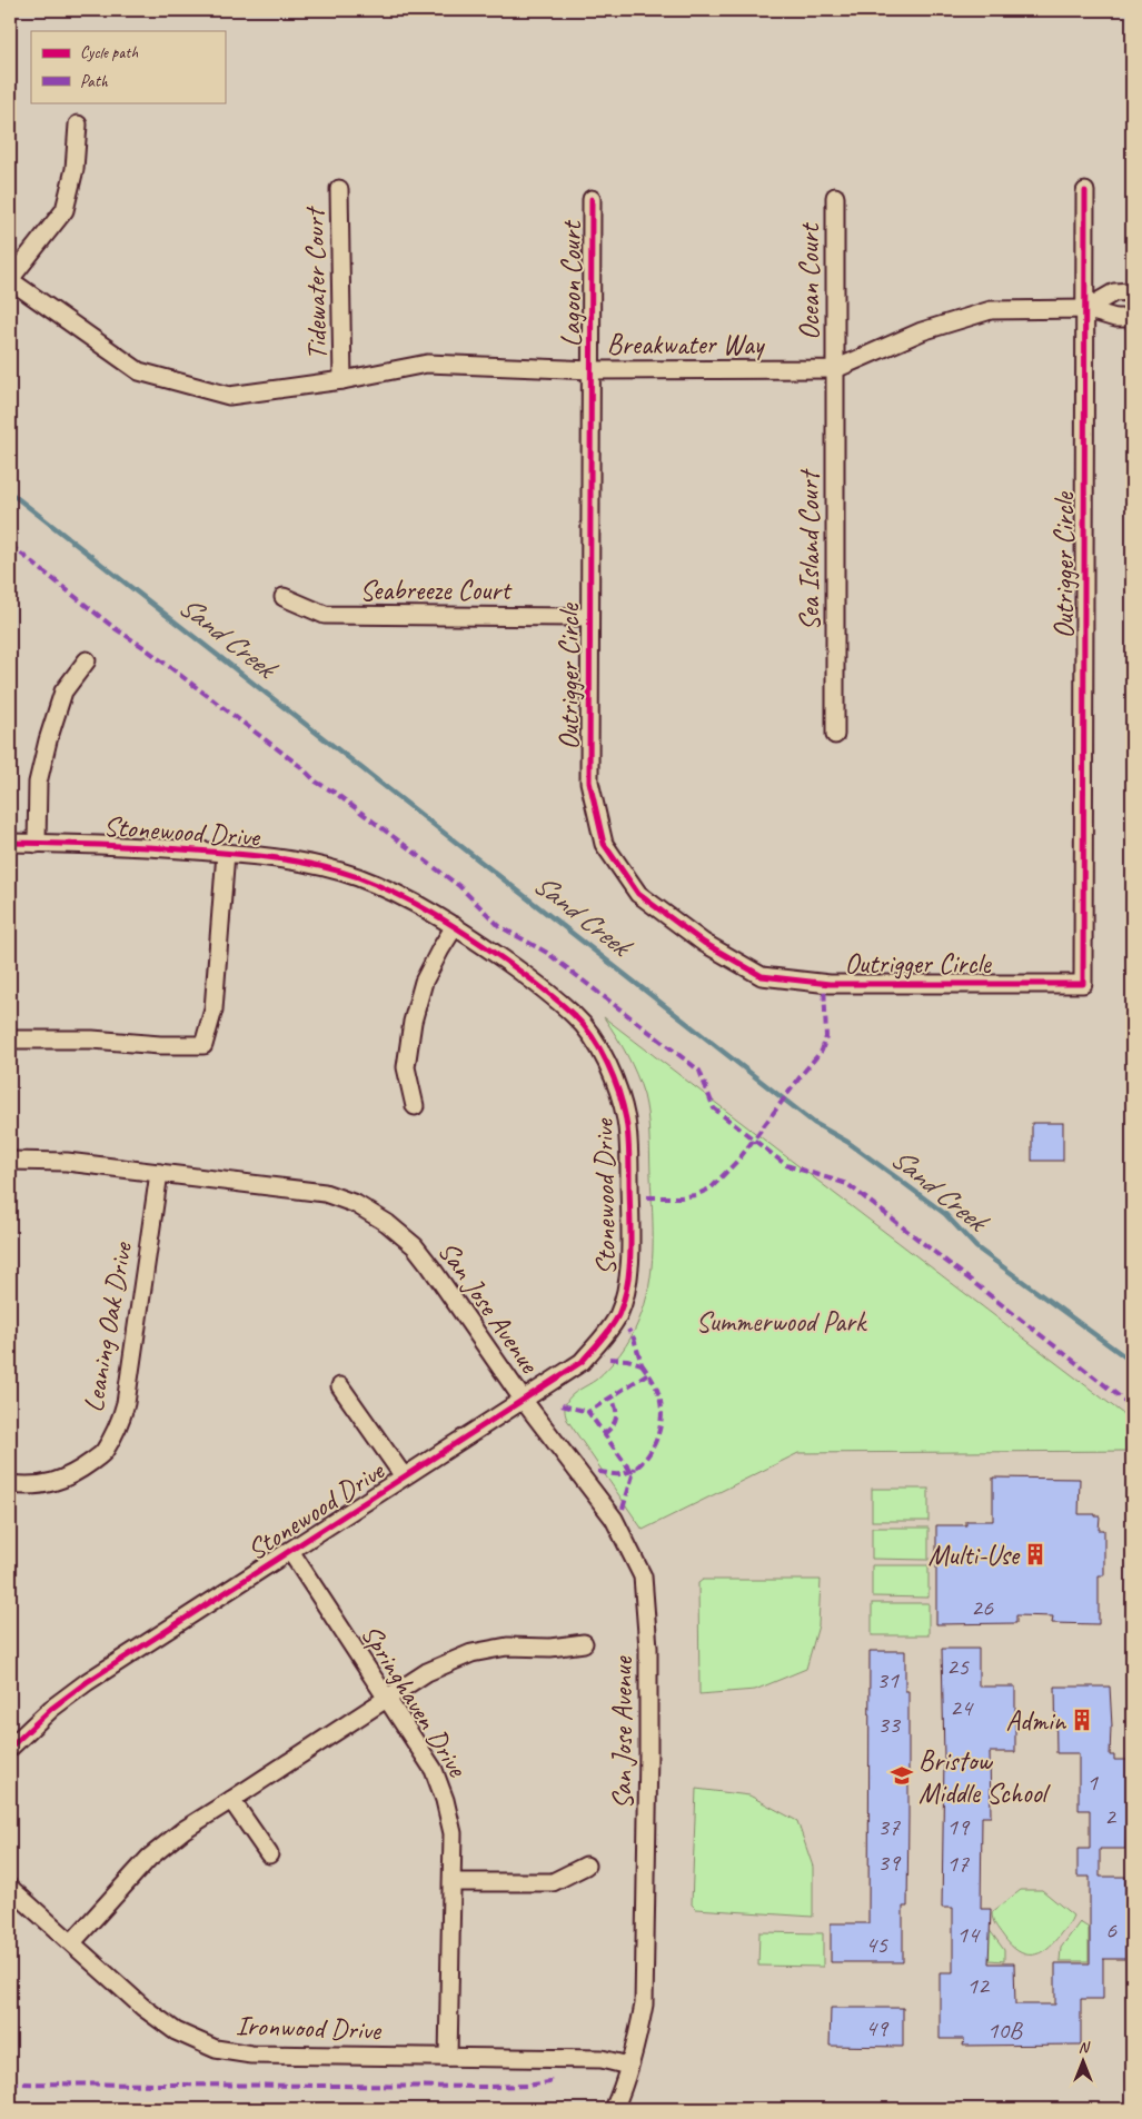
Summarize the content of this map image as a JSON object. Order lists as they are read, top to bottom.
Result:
{
  "streets": {
    "street": [
      "Ocean Court",
      "Tidewater Court",
      "Lagoon Court",
      "Breakwater Way",
      "Sea Island Court",
      "Outrigger Circle",
      "Seabreeze Court",
      "Stonewood Drive",
      "San Jose Avenue",
      "Leaning Oak Drive",
      "Springhaven Drive",
      "Ironwood Drive"
    ]
  },
  "crossings": [
    ["Ocean Court", "Breakwater Way"],
    ["Ocean Court", "Sea Island Court"],
    ["Tidewater Court", "Breakwater Way"],
    ["Lagoon Court", "Breakwater Way"],
    ["Lagoon Court", "Outrigger Circle"],
    ["Breakwater Way", "Sea Island Court"],
    ["Breakwater Way", "Outrigger Circle"],
    ["Outrigger Circle", "Seabreeze Court"],
    ["Stonewood Drive", "San Jose Avenue"],
    ["Stonewood Drive", "Springhaven Drive"],
    ["San Jose Avenue", "Leaning Oak Drive"],
    ["San Jose Avenue", "Ironwood Drive"],
    ["Springhaven Drive", "Ironwood Drive"]
  ],
  "water": ["Sand Creek"],
  "parks": ["Summerwood Park"],
  "places": {
    "building": ["Multi-Use", "Admin"],
    "school or university": ["Bristow Middle School"]
  },
  "house_numbers": [
    "26",
    "25",
    "31",
    "24",
    "33",
    "1",
    "2",
    "37",
    "19",
    "39",
    "17",
    "6",
    "14",
    "45",
    "12",
    "49",
    "10B"
  ],
  "legend": ["Cycle path", "Path"],
  "north": "top"
}
